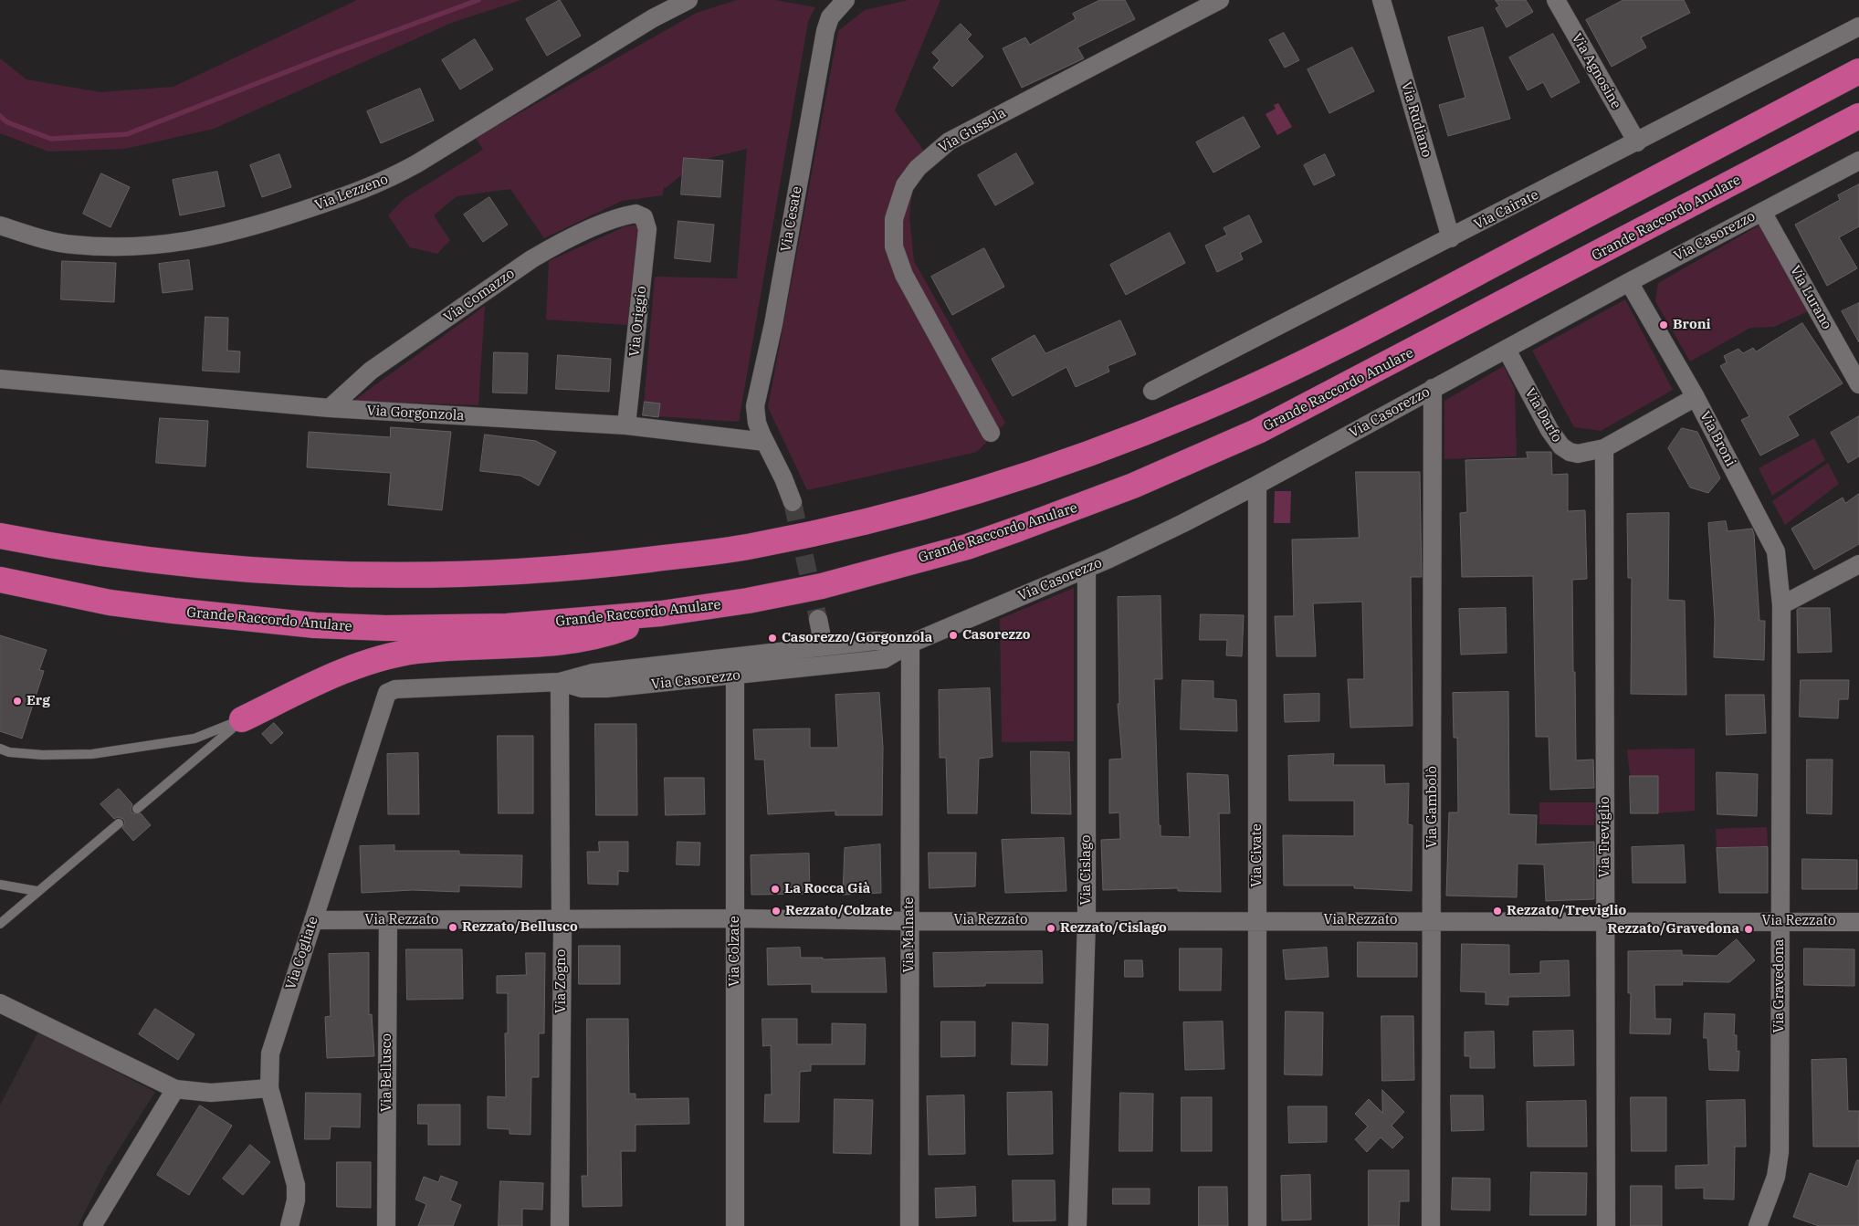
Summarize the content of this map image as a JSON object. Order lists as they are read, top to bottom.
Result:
{
  "streets": {
    "highway": ["Grande Raccordo Anulare"],
    "street": [
      "Via Agnosine",
      "Via Rudiano",
      "Via Gussola",
      "Via Lezzeno",
      "Via Cairate",
      "Via Cesate",
      "Via Casorezzo",
      "Via Comazzo",
      "Via Lurano",
      "Via Origgio",
      "Via Gorgonzola",
      "Via Darfo",
      "Via Broni",
      "Via Gambolò",
      "Via Treviglio",
      "Via Civate",
      "Via Cislago",
      "Via Rezzato",
      "Via Malnate",
      "Via Colzate",
      "Via Cogliate",
      "Via Zogno",
      "Via Gravedona",
      "Via Bellusco"
    ]
  },
  "crossings": [
    ["Via Agnosine", "Via Cairate"],
    ["Via Rudiano", "Via Cairate"],
    ["Via Cesate", "Via Gorgonzola"],
    ["Via Casorezzo", "Via Lurano"],
    ["Via Casorezzo", "Via Darfo"],
    ["Via Casorezzo", "Via Broni"],
    ["Via Casorezzo", "Via Gambolò"],
    ["Via Casorezzo", "Via Civate"],
    ["Via Casorezzo", "Via Cislago"],
    ["Via Casorezzo", "Via Malnate"],
    ["Via Casorezzo", "Via Colzate"],
    ["Via Casorezzo", "Via Cogliate"],
    ["Via Casorezzo", "Via Zogno"],
    ["Via Comazzo", "Via Origgio"],
    ["Via Comazzo", "Via Gorgonzola"],
    ["Via Origgio", "Via Gorgonzola"],
    ["Via Darfo", "Via Broni"],
    ["Via Darfo", "Via Treviglio"],
    ["Via Broni", "Via Gravedona"],
    ["Via Gambolò", "Via Rezzato"],
    ["Via Treviglio", "Via Rezzato"],
    ["Via Civate", "Via Rezzato"],
    ["Via Cislago", "Via Rezzato"],
    ["Via Rezzato", "Via Malnate"],
    ["Via Rezzato", "Via Colzate"],
    ["Via Rezzato", "Via Cogliate"],
    ["Via Rezzato", "Via Zogno"],
    ["Via Rezzato", "Via Gravedona"],
    ["Via Rezzato", "Via Bellusco"]
  ],
  "places": [
    "Broni",
    "Casorezzo",
    "Casorezzo/Gorgonzola",
    "Erg",
    "La Rocca Già",
    "Rezzato/Colzate",
    "Rezzato/Treviglio",
    "Rezzato/Bellusco",
    "Rezzato/Cislago",
    "Rezzato/Gravedona"
  ]
}
